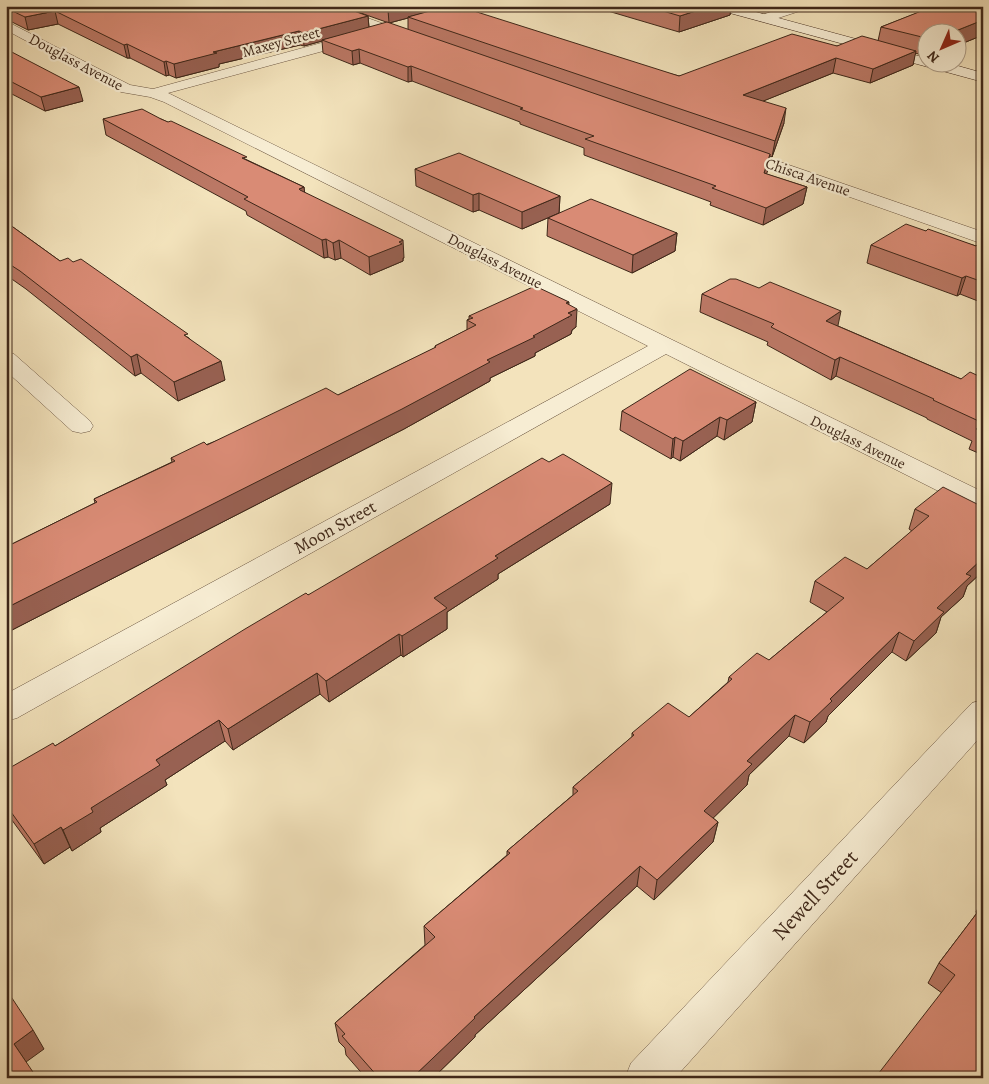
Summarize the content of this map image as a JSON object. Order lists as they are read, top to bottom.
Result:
{
  "streets": {
    "street": [
      "Maxey Street",
      "Douglass Avenue",
      "Chisca Avenue",
      "Moon Street",
      "Newell Street"
    ]
  },
  "crossings": [
    ["Maxey Street", "Douglass Avenue"],
    ["Douglass Avenue", "Moon Street"]
  ],
  "north": "bottom left"
}
